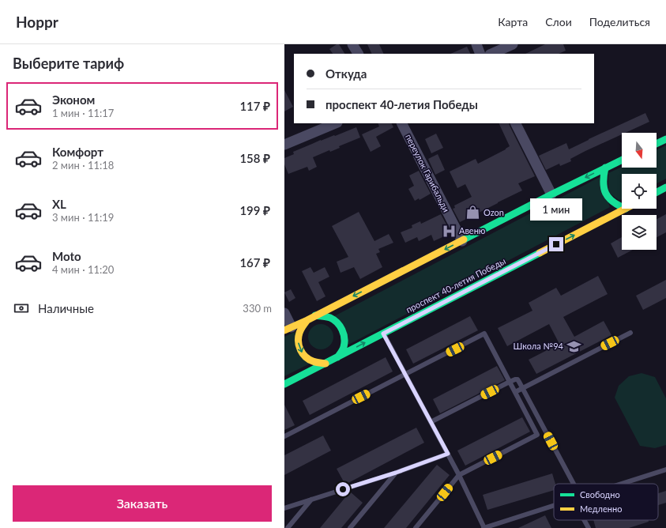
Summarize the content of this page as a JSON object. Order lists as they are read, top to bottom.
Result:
{
  "streets": {
    "main road": ["проспект 40-летия Победы"],
    "street": ["переулок Гарибальди"]
  },
  "places": {
    "shop": ["Ozon"],
    "hospital": ["Авеню"],
    "school or university": ["Школа №94"]
  },
  "legend": ["Свободно", "Медленно"],
  "north": "bottom",
  "page": {
    "header": "Hoppr",
    "nav": ["Карта", "Слои", "Поделиться"],
    "heading": "Выберите тариф",
    "banner": ["Откуда", "проспект 40-летия Победы"],
    "list": [
      {
        "name": "Эконом",
        "note": "1 мин · 11:17",
        "value": "117 ₽"
      },
      {
        "name": "Комфорт",
        "note": "2 мин · 11:18",
        "value": "158 ₽"
      },
      {
        "name": "XL",
        "note": "3 мин · 11:19",
        "value": "199 ₽"
      },
      {
        "name": "Moto",
        "note": "4 мин · 11:20",
        "value": "167 ₽"
      }
    ],
    "bubble": "1 мин",
    "pay": ["Наличные", "330 m"],
    "buttons": "Заказать"
  }
}
